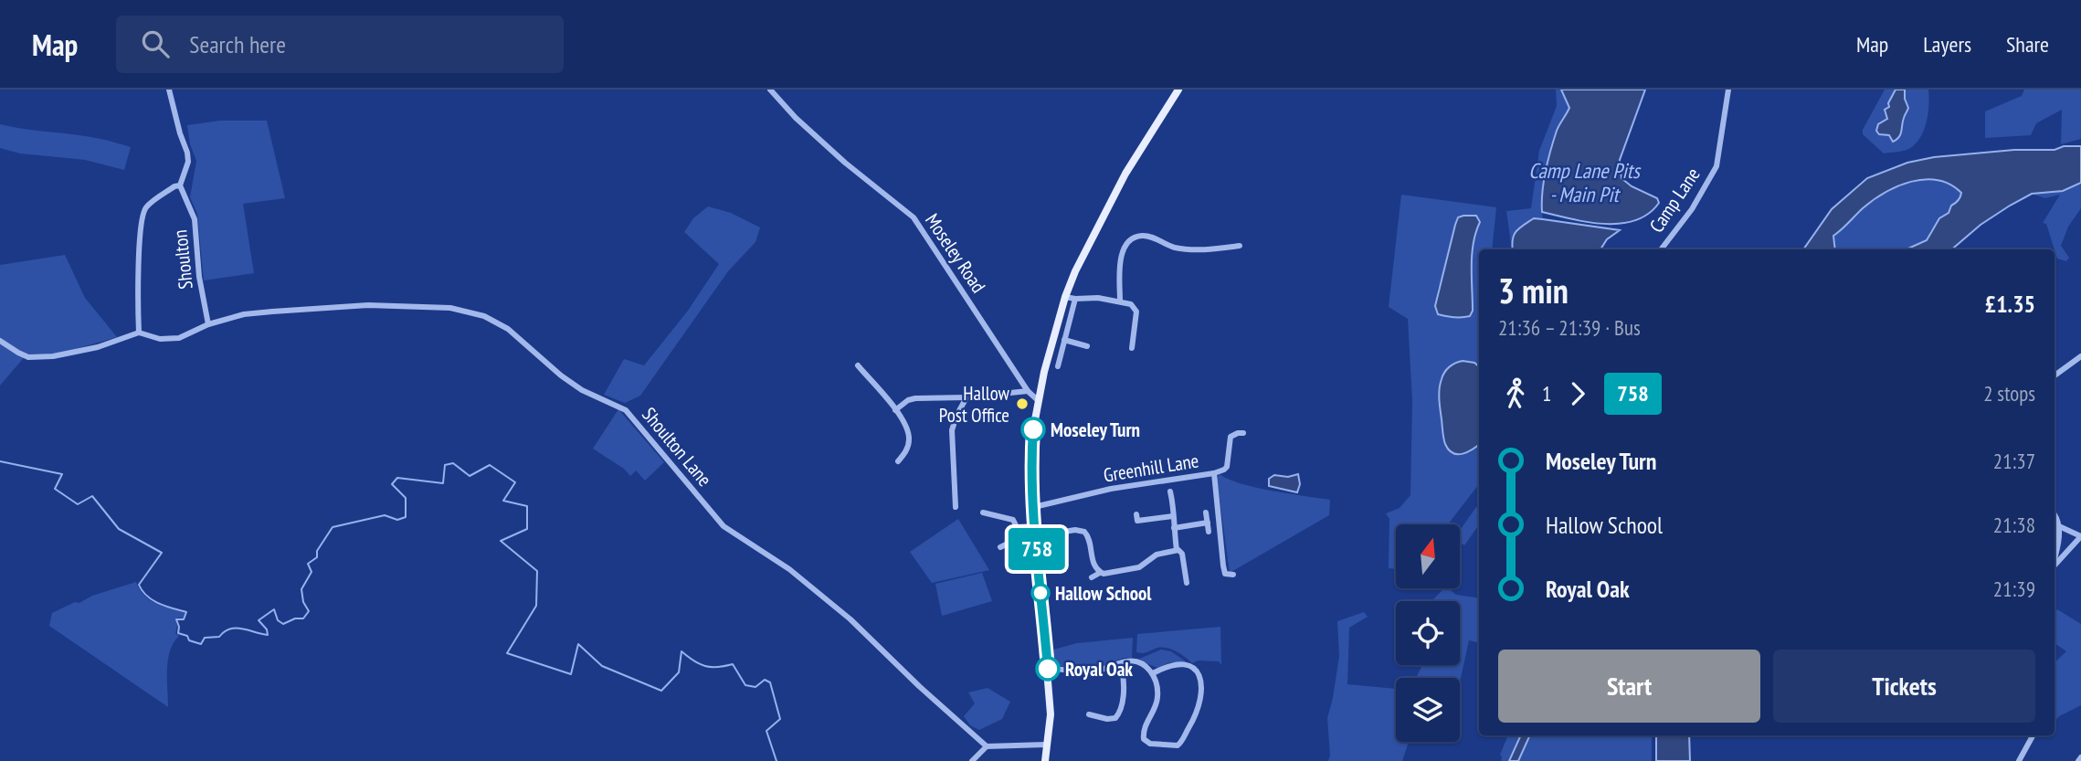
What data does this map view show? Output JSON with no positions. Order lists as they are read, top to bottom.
{
  "streets": {
    "street": [
      "Camp Lane",
      "Moseley Road",
      "Shoulton",
      "Shoulton Lane",
      "Greenhill Lane"
    ]
  },
  "crossings": [
    ["Shoulton", "Shoulton Lane"]
  ],
  "water": ["Camp Lane Pits - Main Pit"],
  "places": [
    "Hallow Post Office",
    "Moseley Turn",
    "Hallow School",
    "Royal Oak"
  ],
  "lines": ["bus line 758"],
  "north": "top",
  "page": {
    "header": "Map",
    "search": "Search here",
    "nav": ["Map", "Layers", "Share"],
    "on_map": "758",
    "heading": ["3 min", "21:36 – 21:39 · Bus", "£1.35"],
    "legs": ["1", "758", "2 stops"],
    "list": [
      {
        "name": "Moseley Turn",
        "value": "21:37"
      },
      {
        "name": "Hallow School",
        "value": "21:38"
      },
      {
        "name": "Royal Oak",
        "value": "21:39"
      }
    ],
    "buttons": ["Start", "Tickets"]
  }
}
